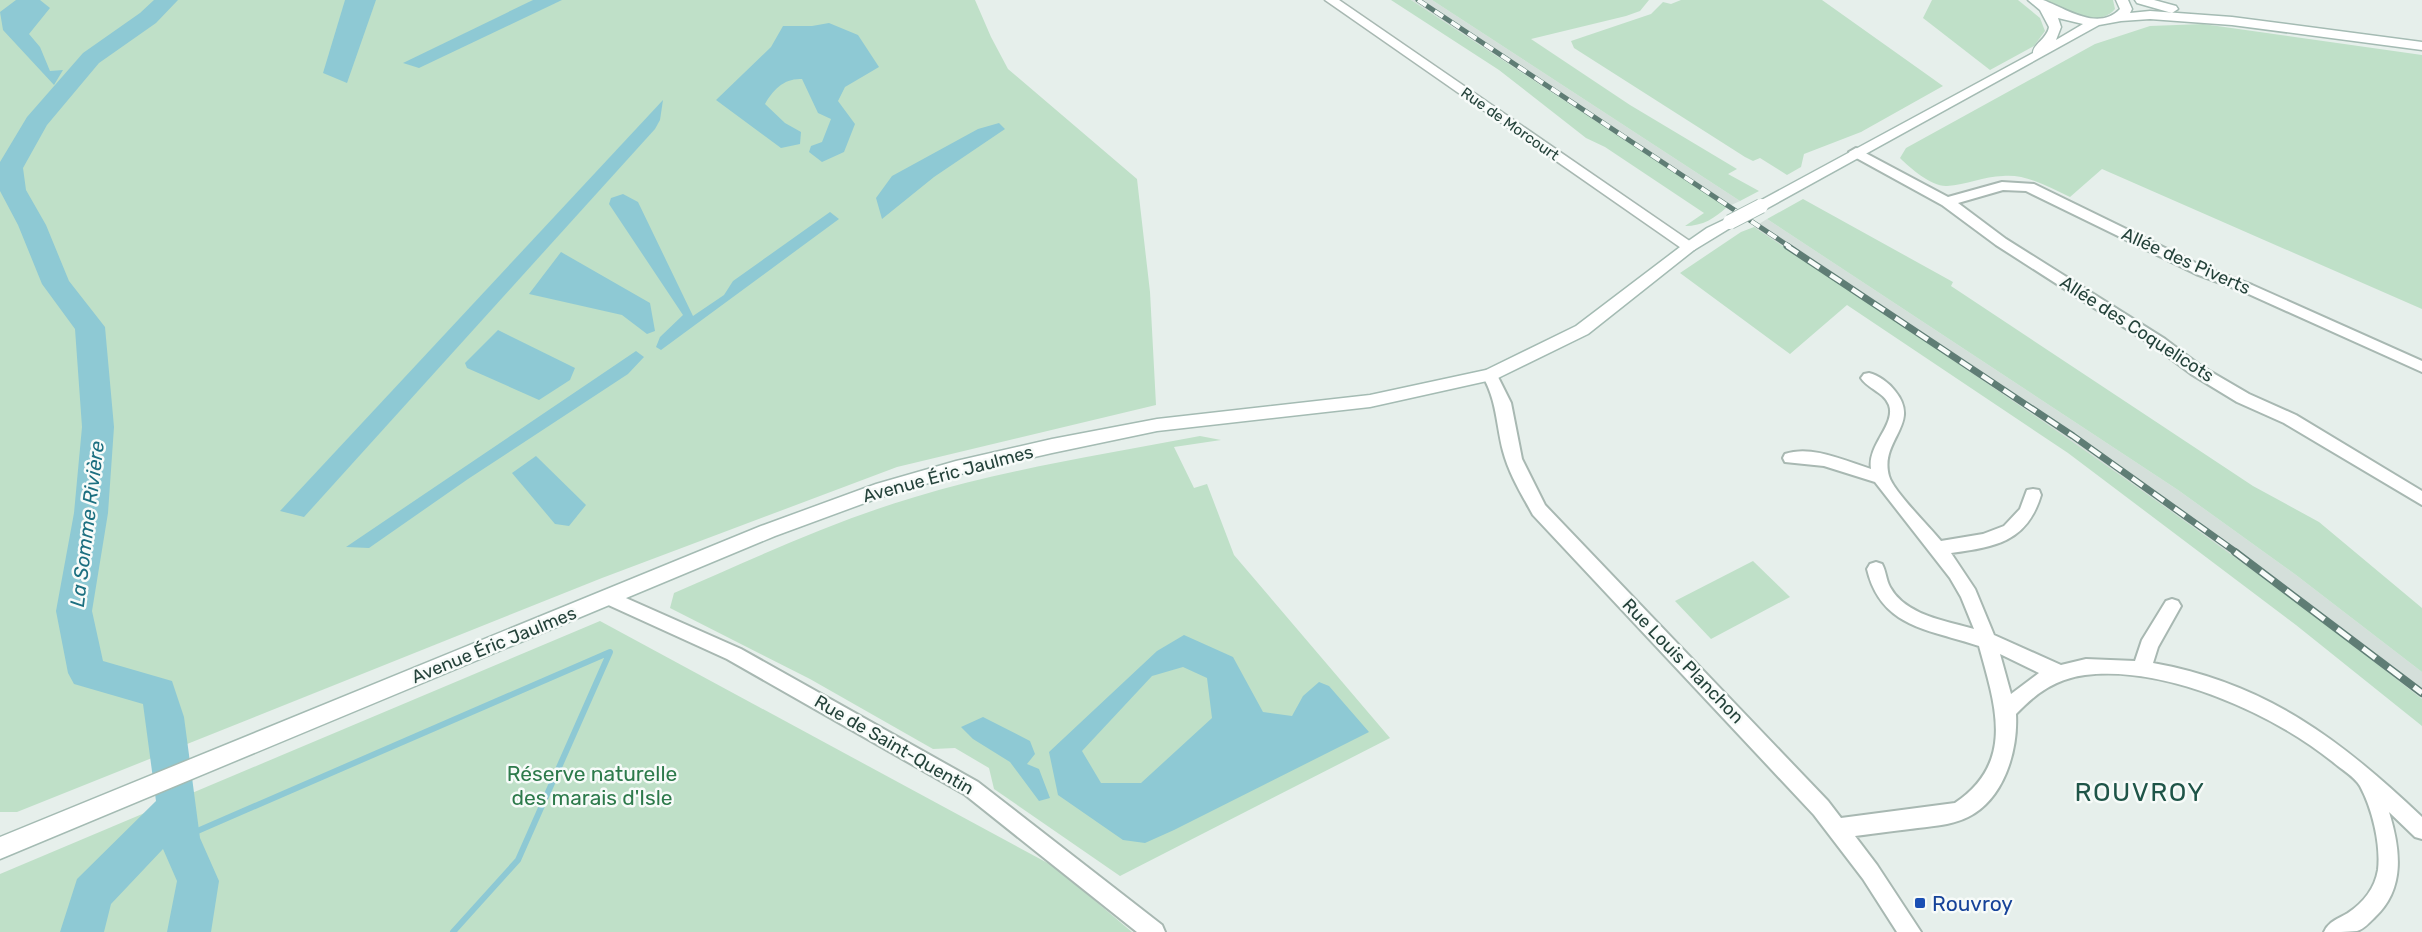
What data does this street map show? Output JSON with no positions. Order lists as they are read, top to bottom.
{
  "streets": {
    "main road": ["Rue de Morcourt", "Avenue Éric Jaulmes"],
    "street": [
      "Allée des Piverts",
      "Allée des Coquelicots",
      "Rue Louis Planchon",
      "Rue de Saint-Quentin"
    ]
  },
  "crossings": [
    ["Rue de Morcourt", "Avenue Éric Jaulmes"],
    ["Allée des Piverts", "Allée des Coquelicots"],
    ["Allée des Coquelicots", "Avenue Éric Jaulmes"],
    ["Avenue Éric Jaulmes", "Rue Louis Planchon"],
    ["Avenue Éric Jaulmes", "Rue de Saint-Quentin"]
  ],
  "districts": ["ROUVROY"],
  "water": ["La Somme Rivière"],
  "parks": ["Réserve naturelle des marais d'Isle"],
  "places": {
    "transit": ["Rouvroy"]
  }
}
